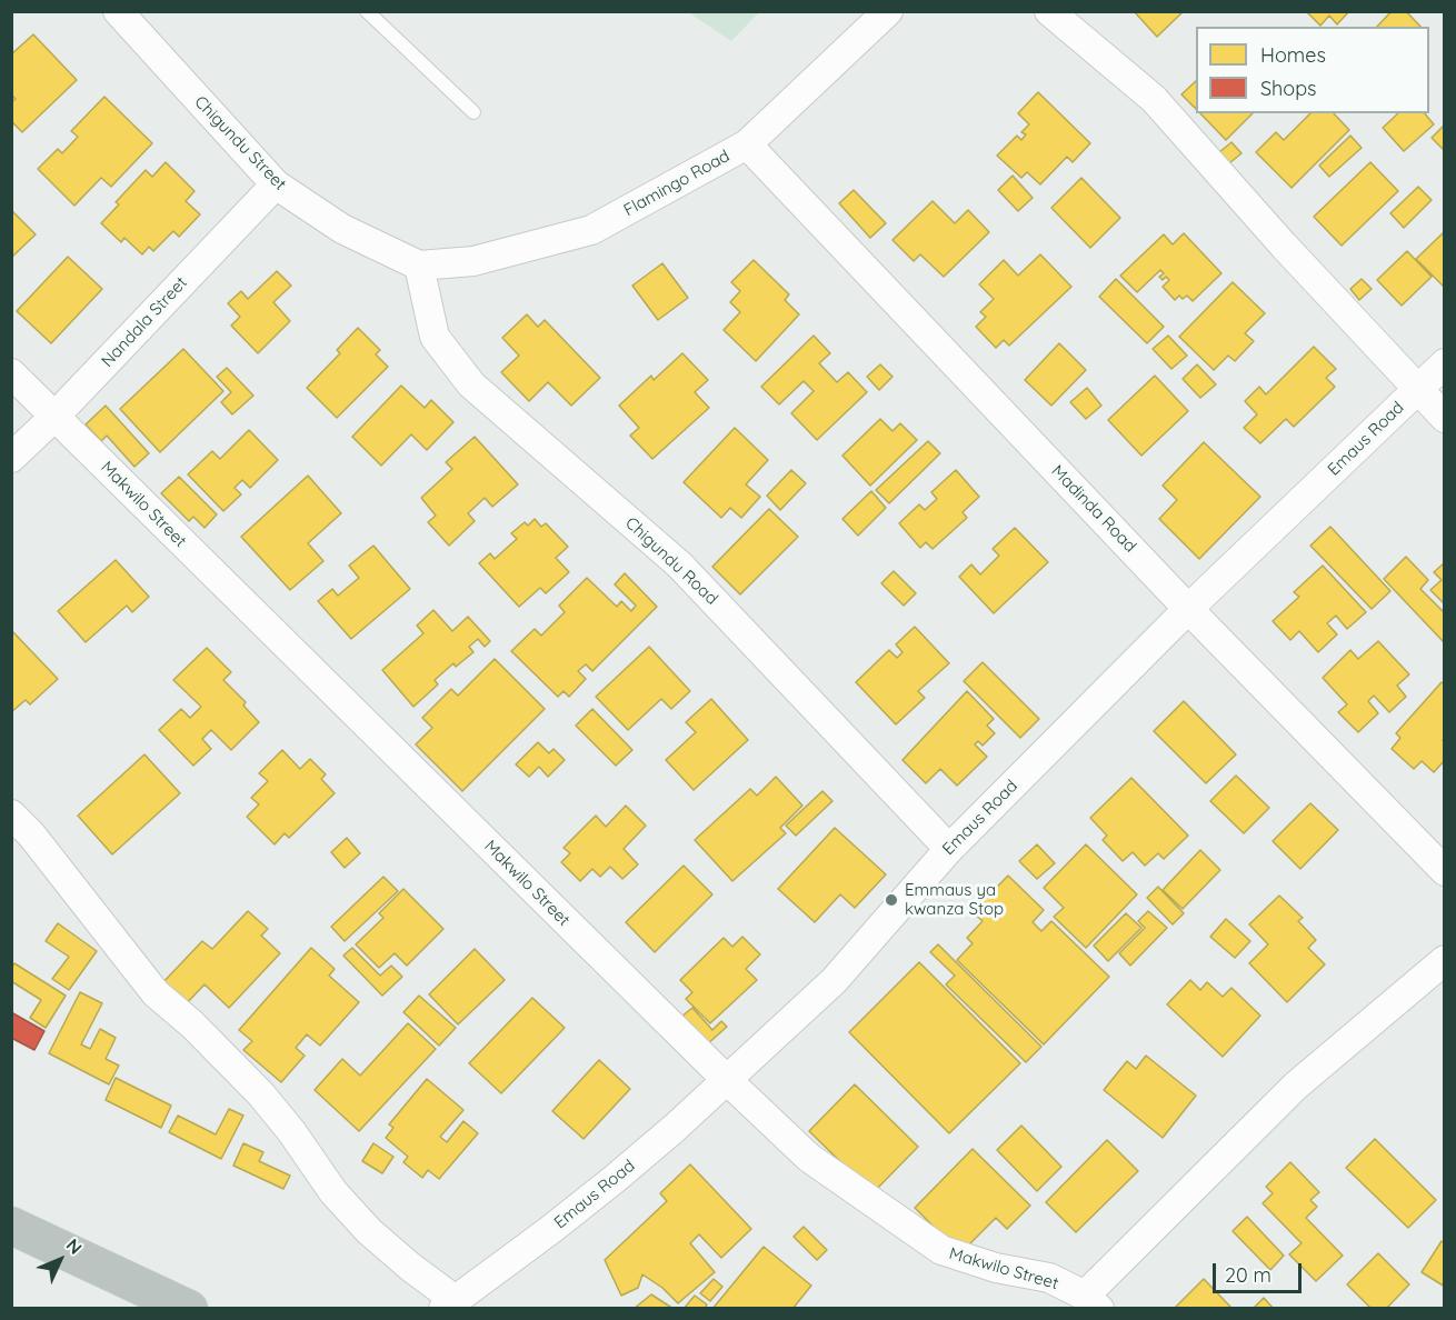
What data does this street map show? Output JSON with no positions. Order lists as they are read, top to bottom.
{
  "streets": {
    "street": [
      "Chigundu Street",
      "Flamingo Road",
      "Nandala Street",
      "Emaus Road",
      "Makwilo Street",
      "Madinda Road",
      "Chigundu Road"
    ]
  },
  "crossings": [
    ["Chigundu Street", "Flamingo Road"],
    ["Chigundu Street", "Nandala Street"],
    ["Chigundu Street", "Chigundu Road"],
    ["Flamingo Road", "Madinda Road"],
    ["Flamingo Road", "Chigundu Road"],
    ["Nandala Street", "Makwilo Street"],
    ["Emaus Road", "Makwilo Street"],
    ["Emaus Road", "Madinda Road"],
    ["Emaus Road", "Chigundu Road"]
  ],
  "places": ["Emmaus ya kwanza Stop"],
  "legend": ["Homes", "Shops"],
  "scale_bar": "20 m",
  "north": "top right"
}
